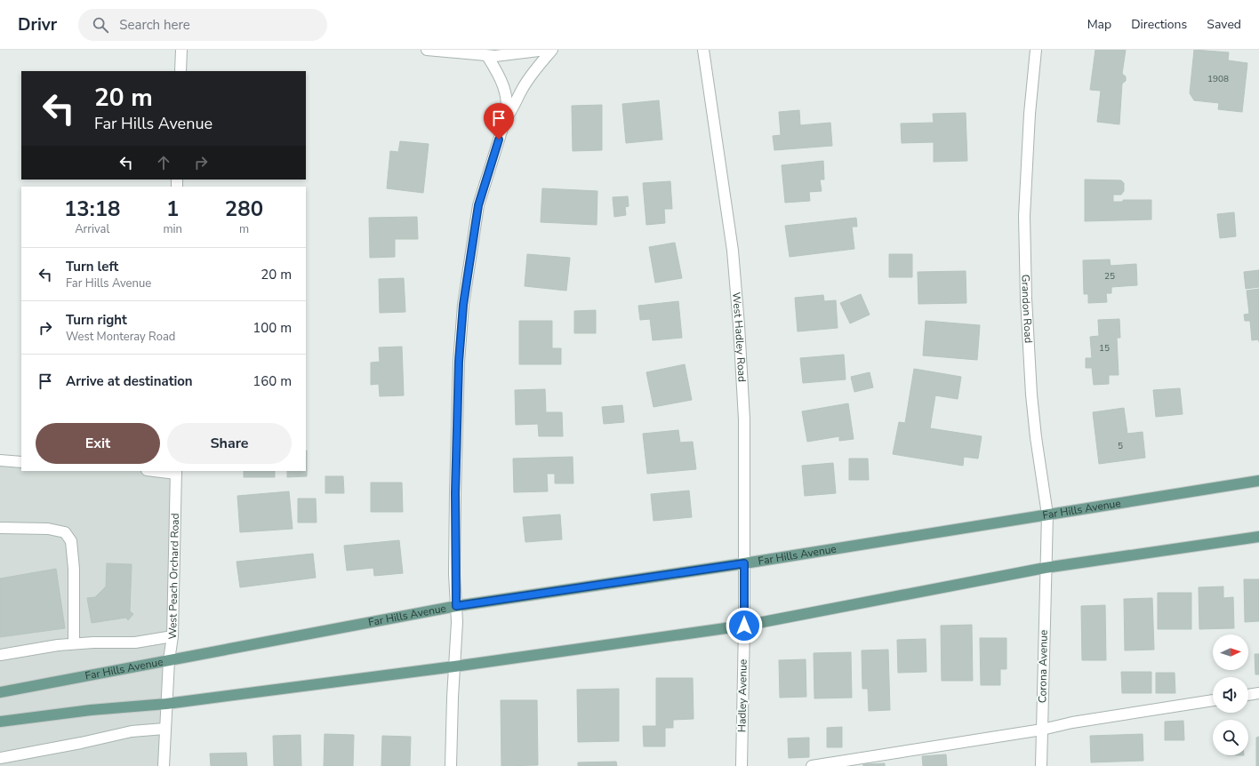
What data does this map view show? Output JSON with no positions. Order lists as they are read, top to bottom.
{
  "streets": {
    "main road": ["Far Hills Avenue"],
    "street": [
      "Grandon Road",
      "West Hadley Road",
      "West Peach Orchard Road",
      "Corona Avenue",
      "Hadley Avenue"
    ]
  },
  "crossings": [
    ["Grandon Road", "Far Hills Avenue"],
    ["Grandon Road", "Corona Avenue"],
    ["West Hadley Road", "Far Hills Avenue"],
    ["West Hadley Road", "Hadley Avenue"],
    ["Far Hills Avenue", "West Peach Orchard Road"]
  ],
  "house_numbers": [
    "1908",
    "25",
    "15",
    "5"
  ],
  "north": "right",
  "page": {
    "header": "Drivr",
    "search": "Search here",
    "nav": ["Map", "Directions", "Saved"],
    "turn": ["20 m", "Far Hills Avenue"],
    "eta": [
      "13:18",
      "Arrival",
      "1",
      "min",
      "280",
      "m"
    ],
    "list": [
      {
        "name": "Turn left",
        "note": "Far Hills Avenue",
        "value": "20 m"
      },
      {
        "name": "Turn right",
        "note": "West Monteray Road",
        "value": "100 m"
      },
      {
        "name": "Arrive at destination",
        "value": "160 m"
      }
    ],
    "buttons": ["Exit", "Share"]
  }
}
